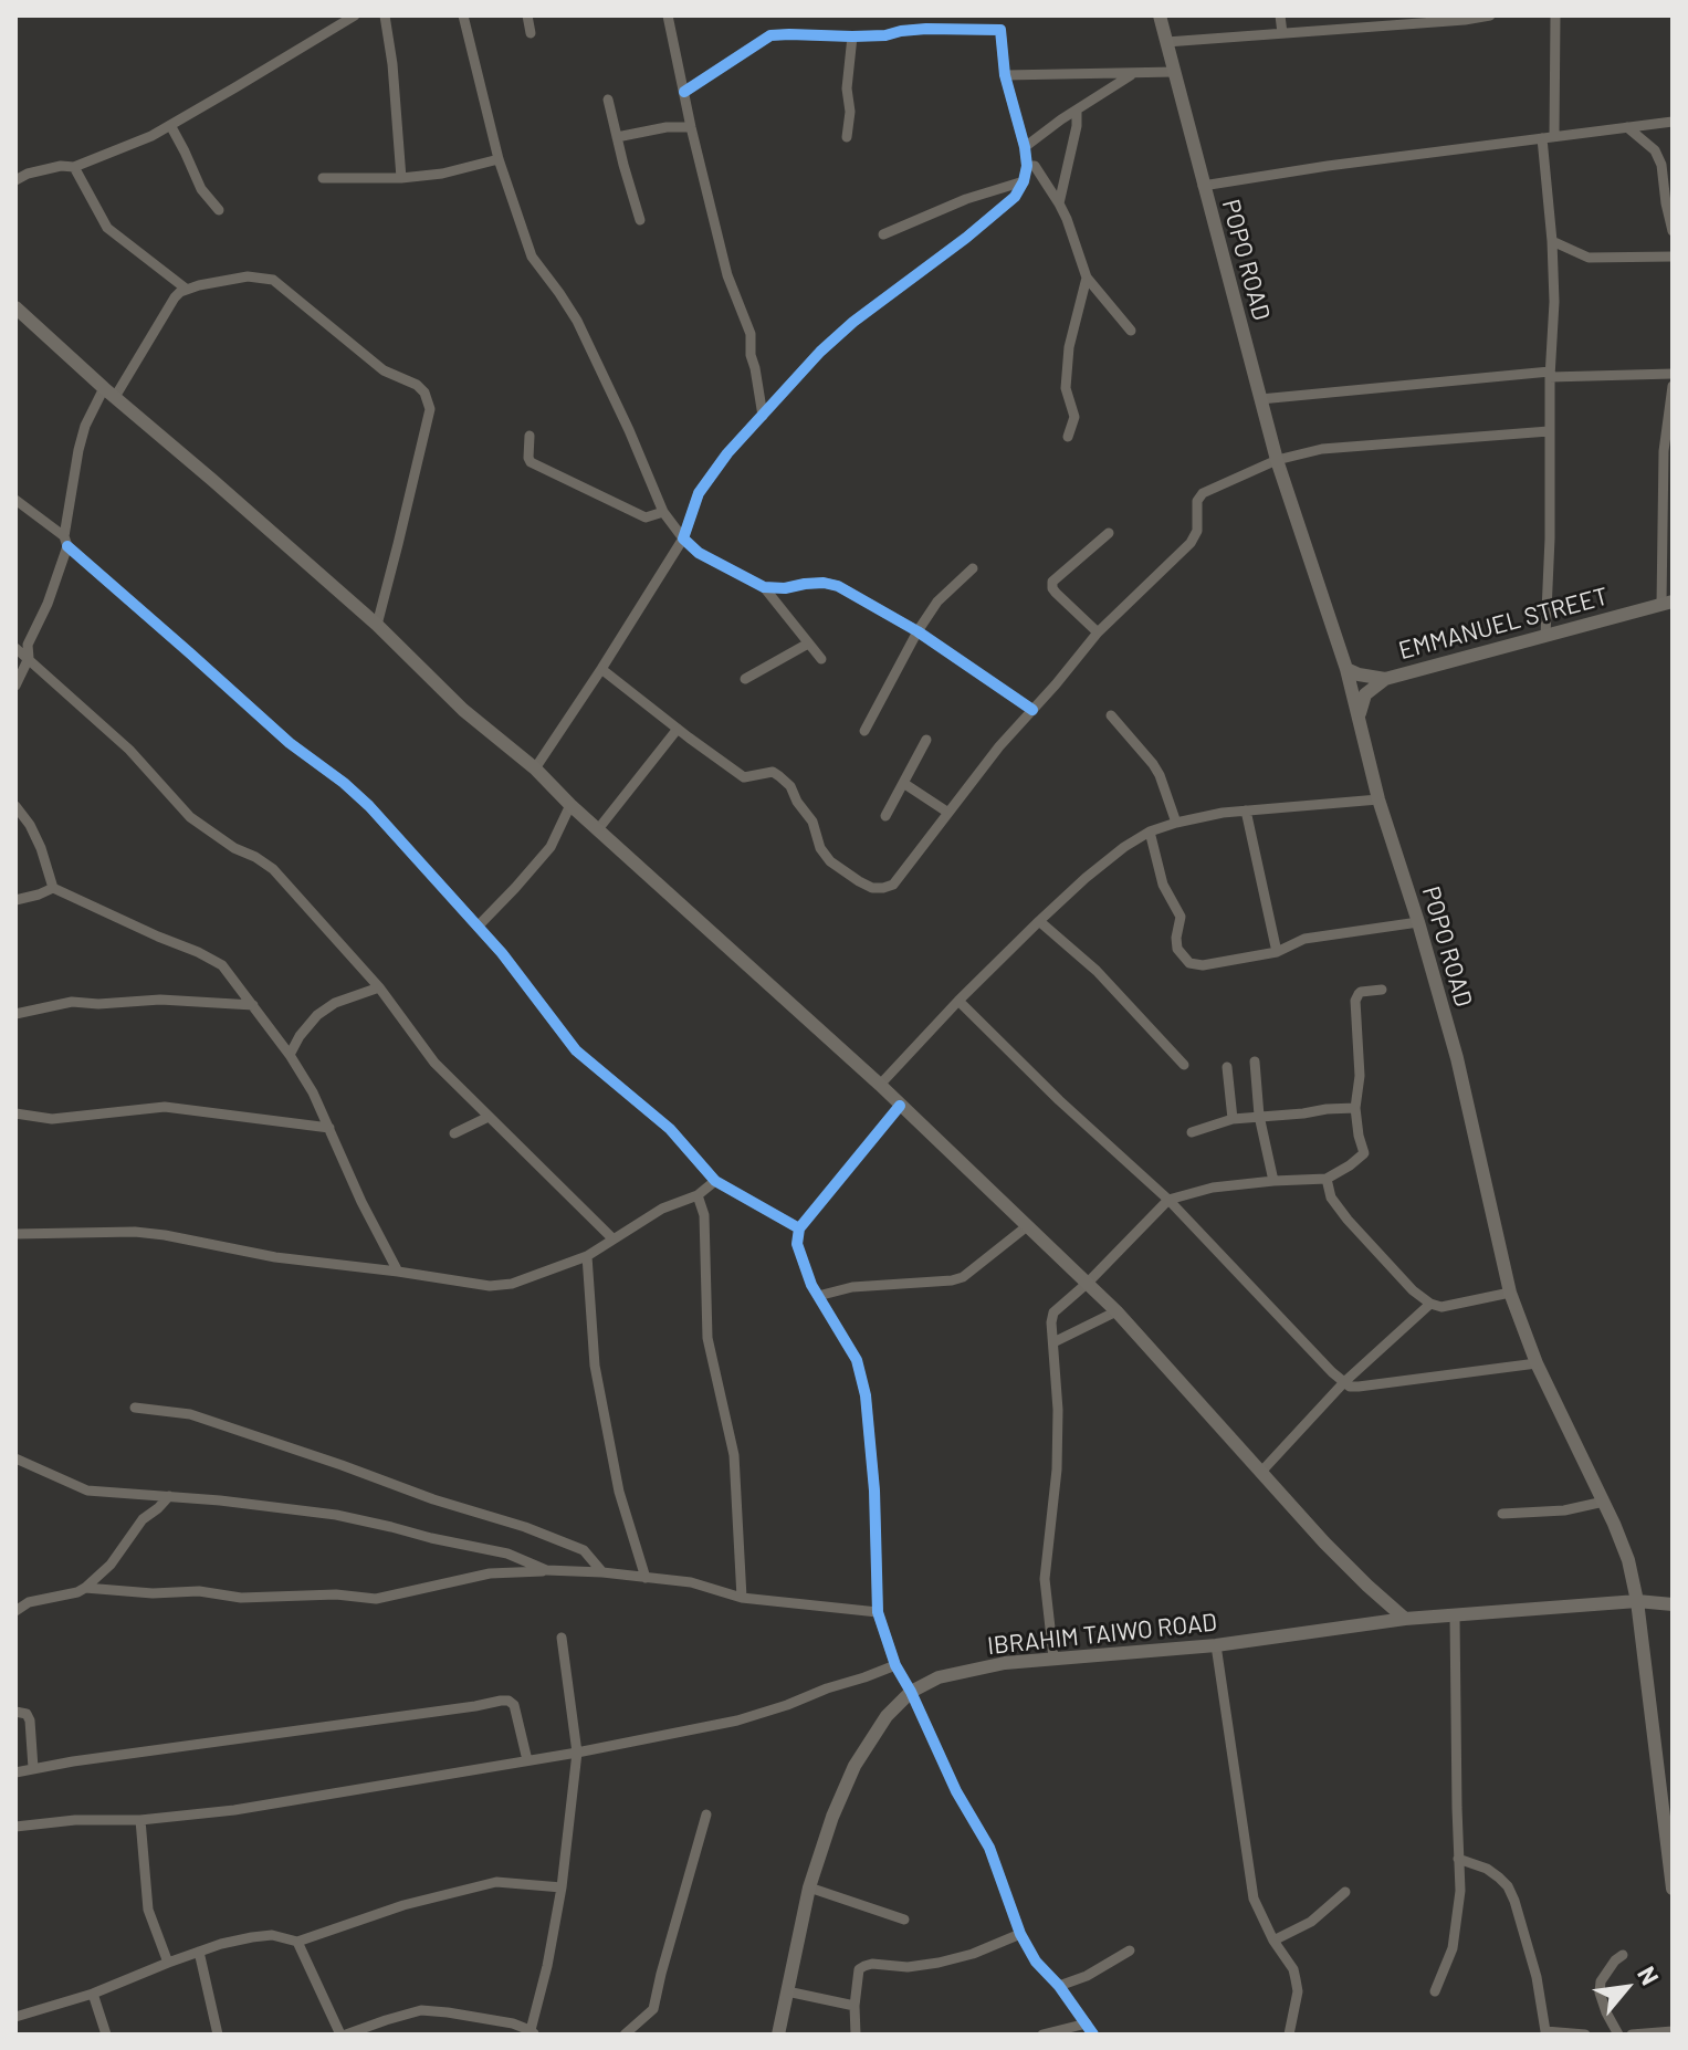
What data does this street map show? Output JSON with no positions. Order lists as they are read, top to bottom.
{
  "streets": {
    "main road": ["POPO ROAD", "EMMANUEL STREET", "IBRAHIM TAIWO ROAD"]
  },
  "crossings": [
    ["POPO ROAD", "EMMANUEL STREET"],
    ["POPO ROAD", "IBRAHIM TAIWO ROAD"]
  ],
  "north": "top right"
}
